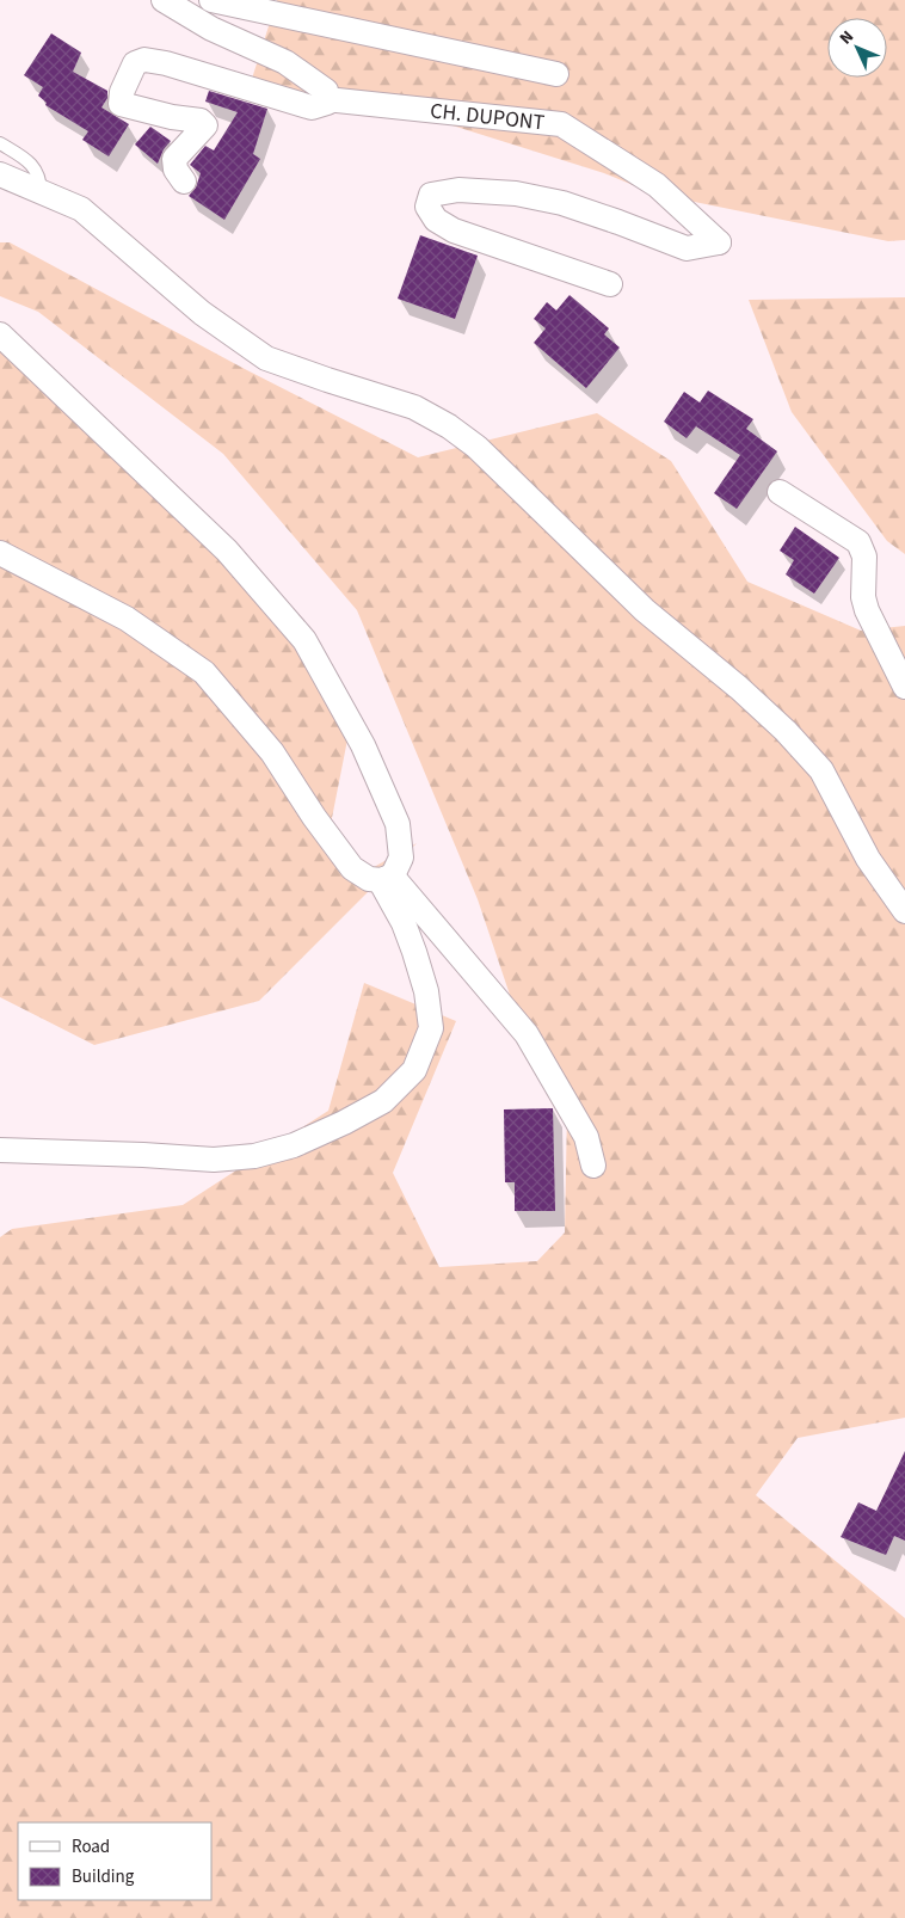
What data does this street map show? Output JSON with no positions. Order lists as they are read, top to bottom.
{
  "streets": {
    "street": ["CH. DUPONT"]
  },
  "legend": ["Road", "Building"],
  "north": "top left"
}
